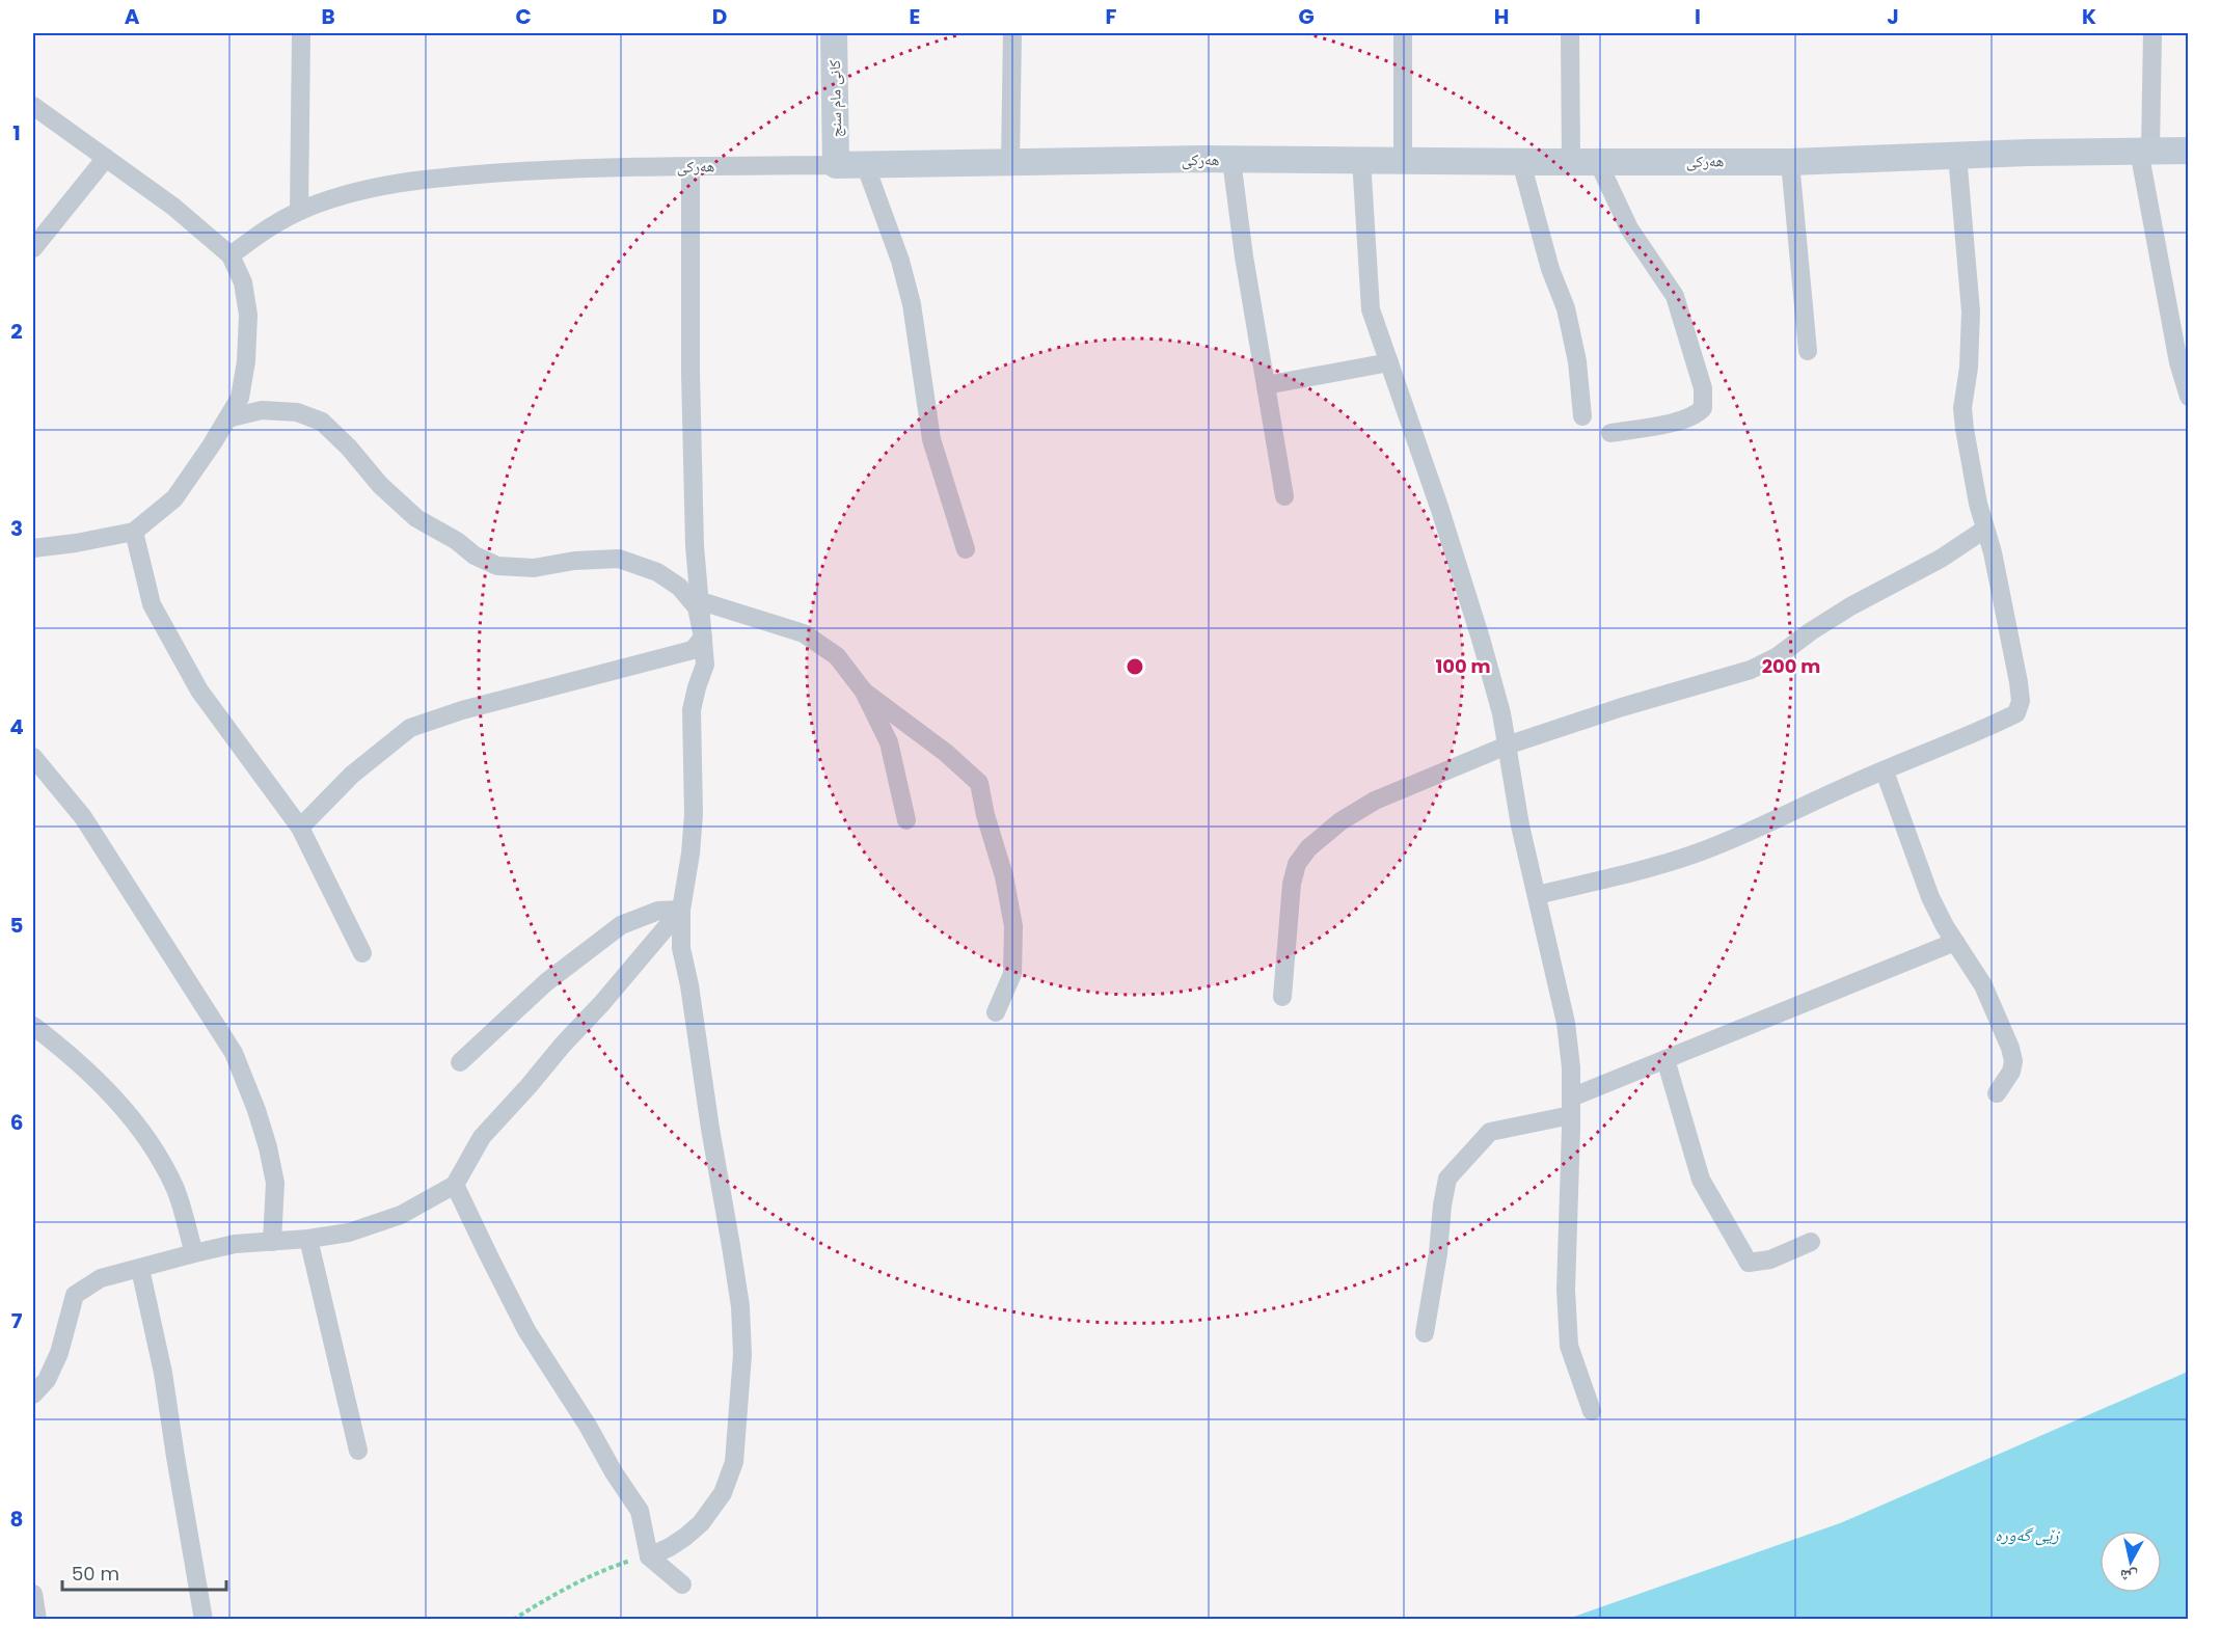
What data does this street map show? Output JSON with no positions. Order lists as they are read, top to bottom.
{
  "streets": {
    "street": ["کانی مام سنج", "هەرکی"]
  },
  "crossings": [
    ["کانی مام سنج", "هەرکی"]
  ],
  "water": ["زێی گەورە"],
  "scale_bar": "50 m",
  "north": "bottom",
  "grid": {
    "columns": [
      "A",
      "B",
      "C",
      "D",
      "E",
      "F",
      "G",
      "H",
      "I",
      "J",
      "K"
    ],
    "rows": [
      "1",
      "2",
      "3",
      "4",
      "5",
      "6",
      "7",
      "8"
    ]
  },
  "rings": ["100 m", "200 m"]
}
